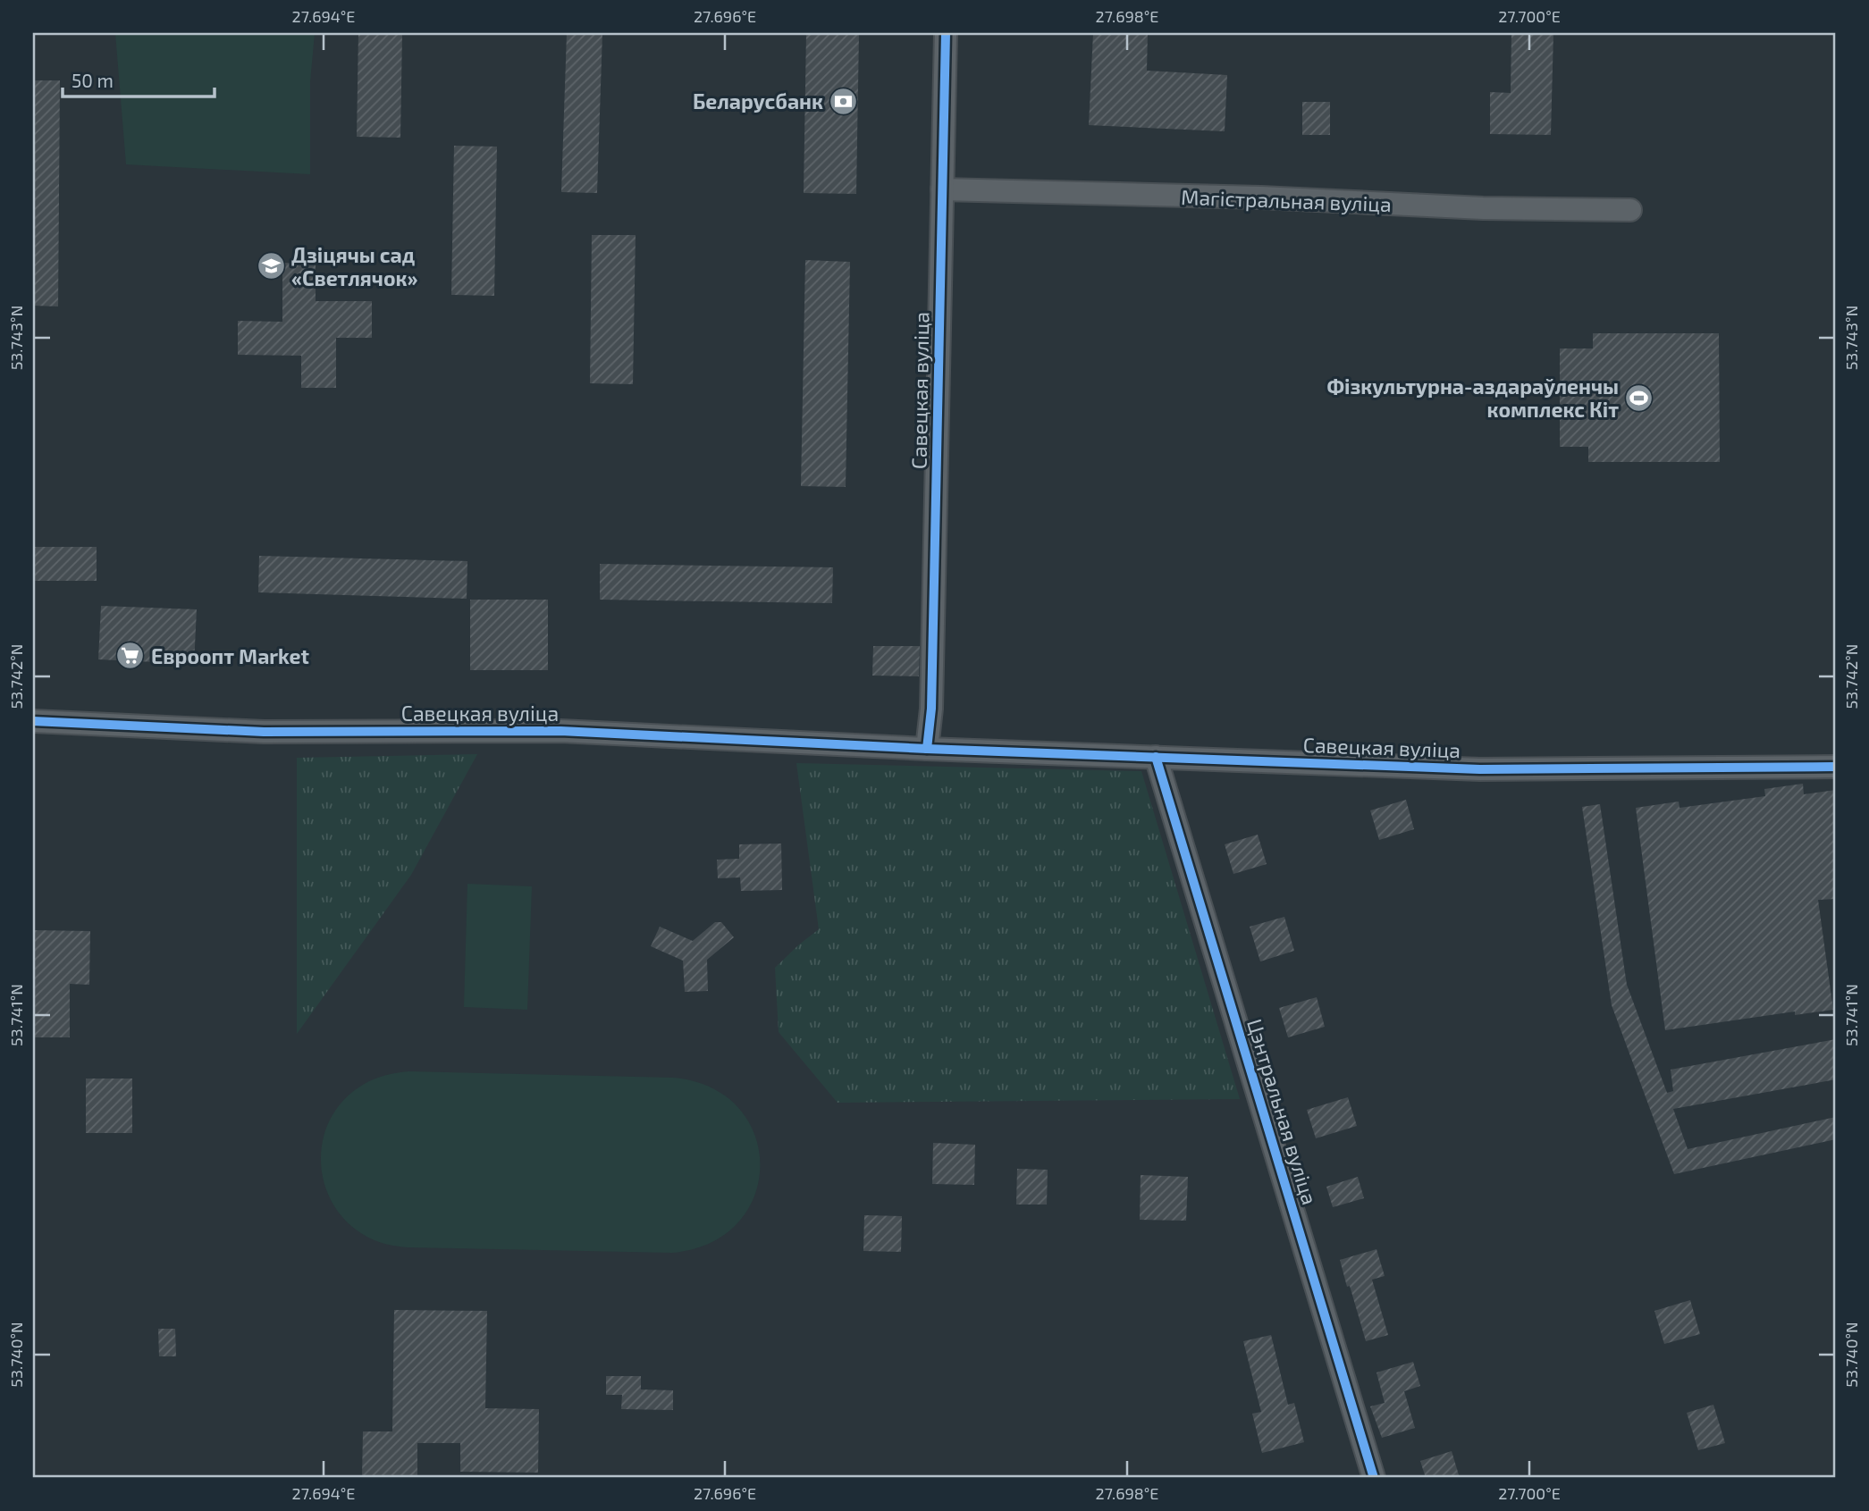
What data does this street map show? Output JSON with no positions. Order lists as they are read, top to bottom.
{
  "streets": {
    "street": ["Магістральная вуліца", "Савецкая вуліца", "Цэнтральная вуліца"]
  },
  "crossings": [
    ["Магістральная вуліца", "Савецкая вуліца"],
    ["Савецкая вуліца", "Цэнтральная вуліца"]
  ],
  "places": {
    "bank": ["Беларусбанк"],
    "school or university": ["Дзіцячы сад «Светлячок»"],
    "sports": ["Фізкультурна-аздараўленчы комплекс Кіт"],
    "supermarket": ["Евроопт Market"]
  },
  "scale_bar": "50 m",
  "coordinates": [
    "27.694°E",
    "27.696°E",
    "27.698°E",
    "27.700°E",
    "53.743°N",
    "53.742°N",
    "53.741°N",
    "53.740°N"
  ]
}
